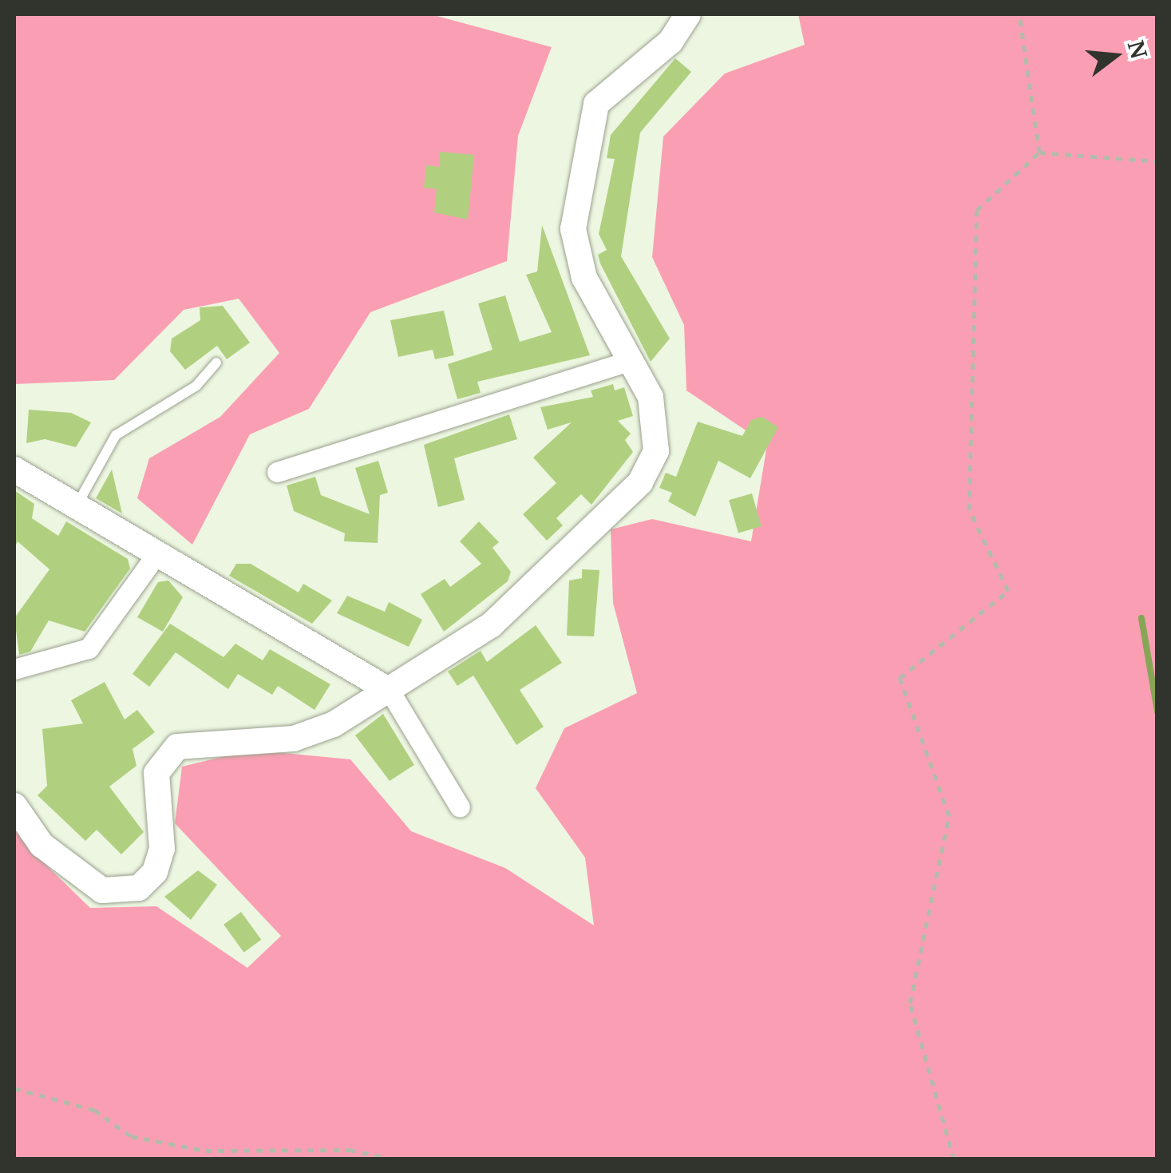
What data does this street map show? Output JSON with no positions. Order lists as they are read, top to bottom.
{
  "north": "right"
}
